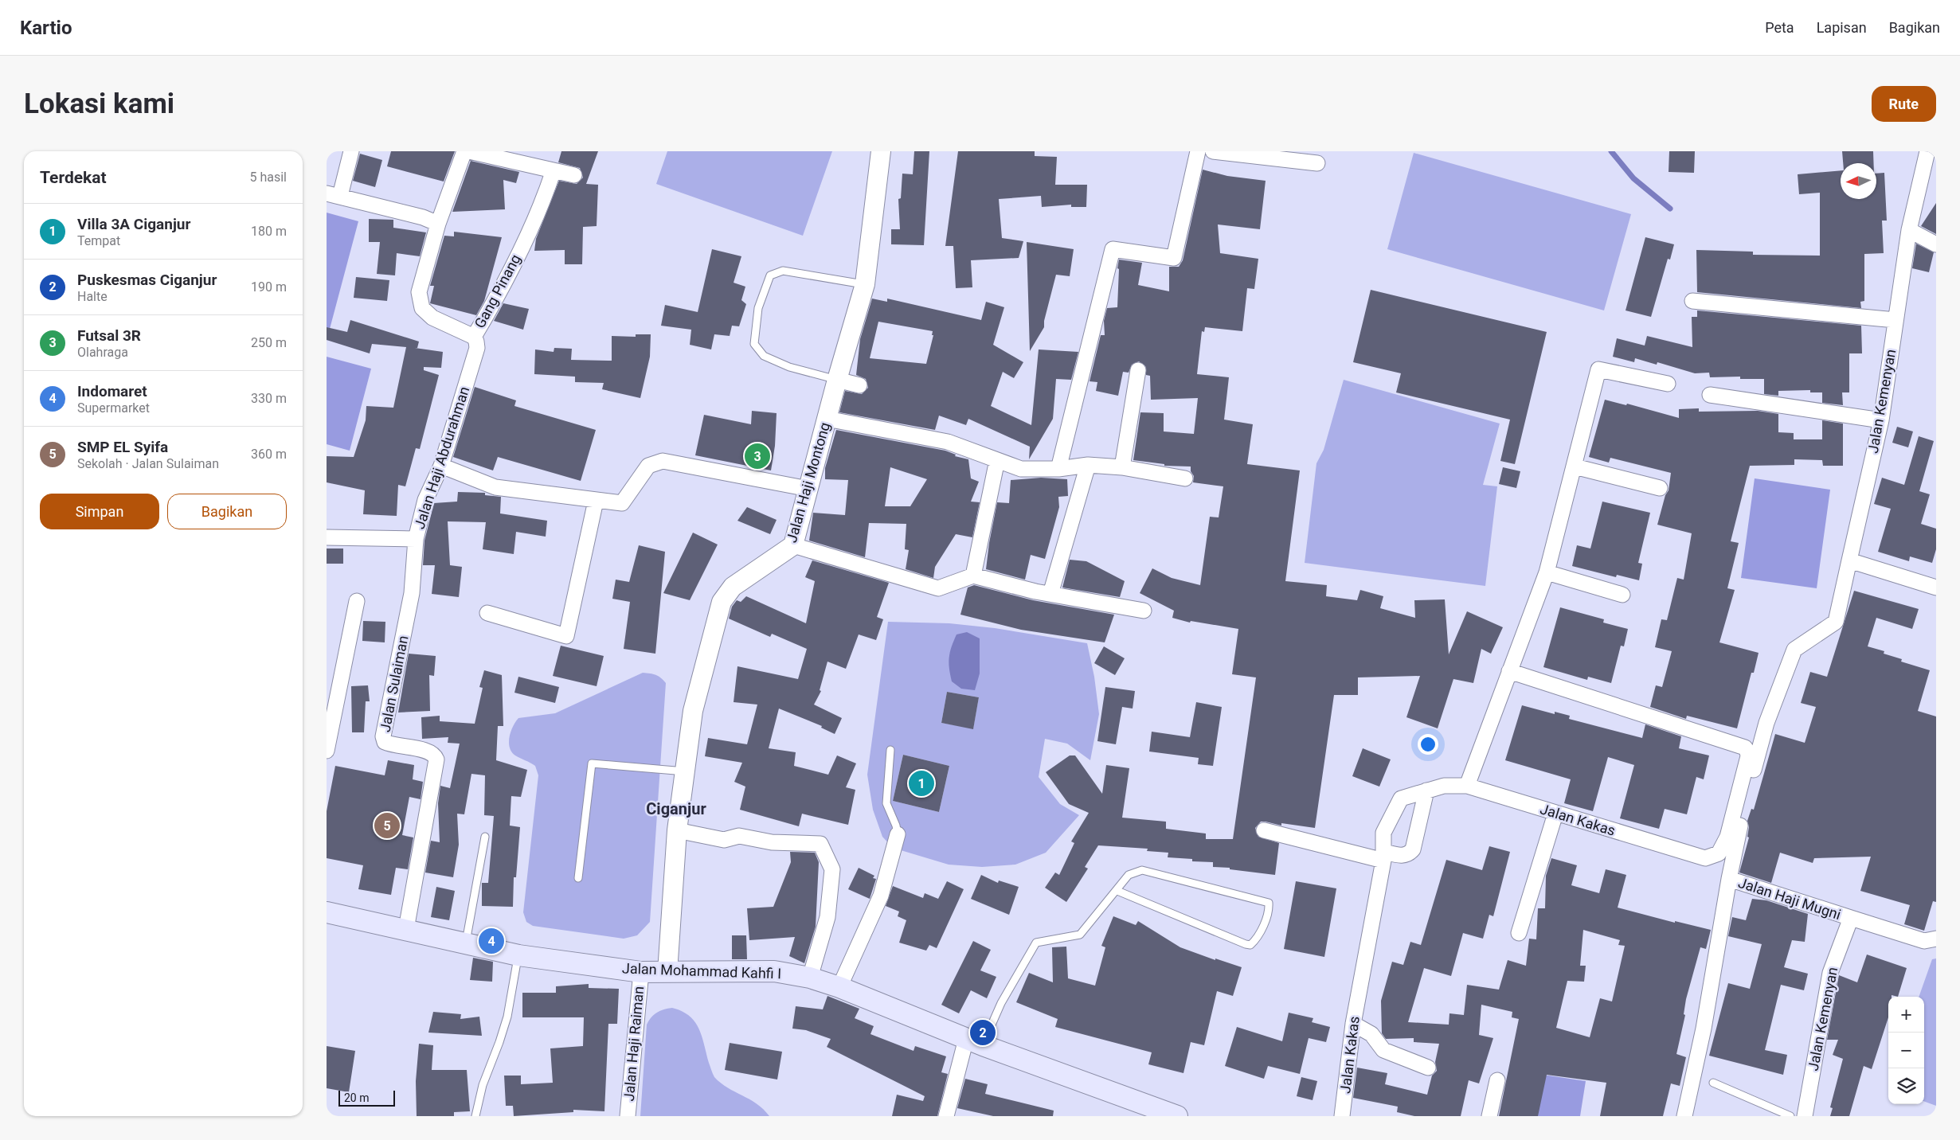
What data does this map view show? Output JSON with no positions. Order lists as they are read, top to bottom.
{
  "streets": {
    "main road": ["Jalan Mohammad Kahfi I"],
    "street": [
      "Gang Pinang",
      "Jalan Kemenyan",
      "Jalan Haji Abdurahman",
      "Jalan Haji Montong",
      "Jalan Sulaiman",
      "Jalan Kakas",
      "Jalan Haji Mugni",
      "Jalan Haji Raiman"
    ]
  },
  "crossings": [
    ["Gang Pinang", "Jalan Haji Abdurahman"],
    ["Jalan Kemenyan", "Jalan Haji Mugni"],
    ["Jalan Haji Abdurahman", "Jalan Sulaiman"],
    ["Jalan Haji Montong", "Jalan Mohammad Kahfi I"],
    ["Jalan Sulaiman", "Jalan Mohammad Kahfi I"],
    ["Jalan Mohammad Kahfi I", "Jalan Haji Raiman"]
  ],
  "districts": ["Ciganjur"],
  "scale_bar": "20 m",
  "north": "left",
  "page": {
    "header": "Kartio",
    "nav": ["Peta", "Lapisan", "Bagikan"],
    "buttons": [
      "Rute",
      ["Simpan", "Bagikan"]
    ],
    "title": "Lokasi kami",
    "heading": ["Terdekat", "5 hasil"],
    "list": [
      {
        "mark": "1",
        "name": "Villa 3A Ciganjur",
        "note": "Tempat",
        "value": "180 m"
      },
      {
        "mark": "2",
        "name": "Puskesmas Ciganjur",
        "note": "Halte",
        "value": "190 m"
      },
      {
        "mark": "3",
        "name": "Futsal 3R",
        "note": "Olahraga",
        "value": "250 m"
      },
      {
        "mark": "4",
        "name": "Indomaret",
        "note": "Supermarket",
        "value": "330 m"
      },
      {
        "mark": "5",
        "name": "SMP EL Syifa",
        "note": "Sekolah · Jalan Sulaiman",
        "value": "360 m"
      }
    ],
    "pins": [
      "3",
      "1",
      "5",
      "4",
      "2"
    ],
    "map_buttons": ["+", "−"],
    "scale": "20 m"
  }
}
